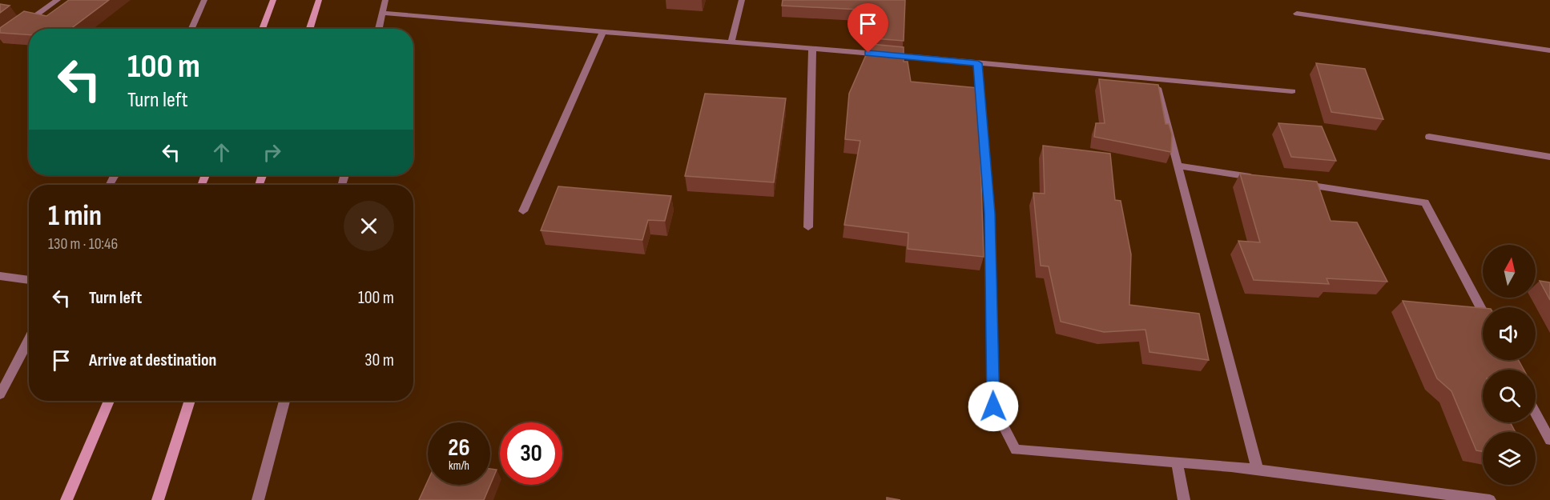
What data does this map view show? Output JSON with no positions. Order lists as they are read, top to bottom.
{
  "north": "top",
  "page": {
    "turn": ["100 m", "Turn left"],
    "heading": ["1 min", "130 m · 10:46"],
    "list": [
      {
        "name": "Turn left",
        "value": "100 m"
      },
      {
        "name": "Arrive at destination",
        "value": "30 m"
      }
    ],
    "speed": "26 km/h",
    "limit": "30"
  }
}
